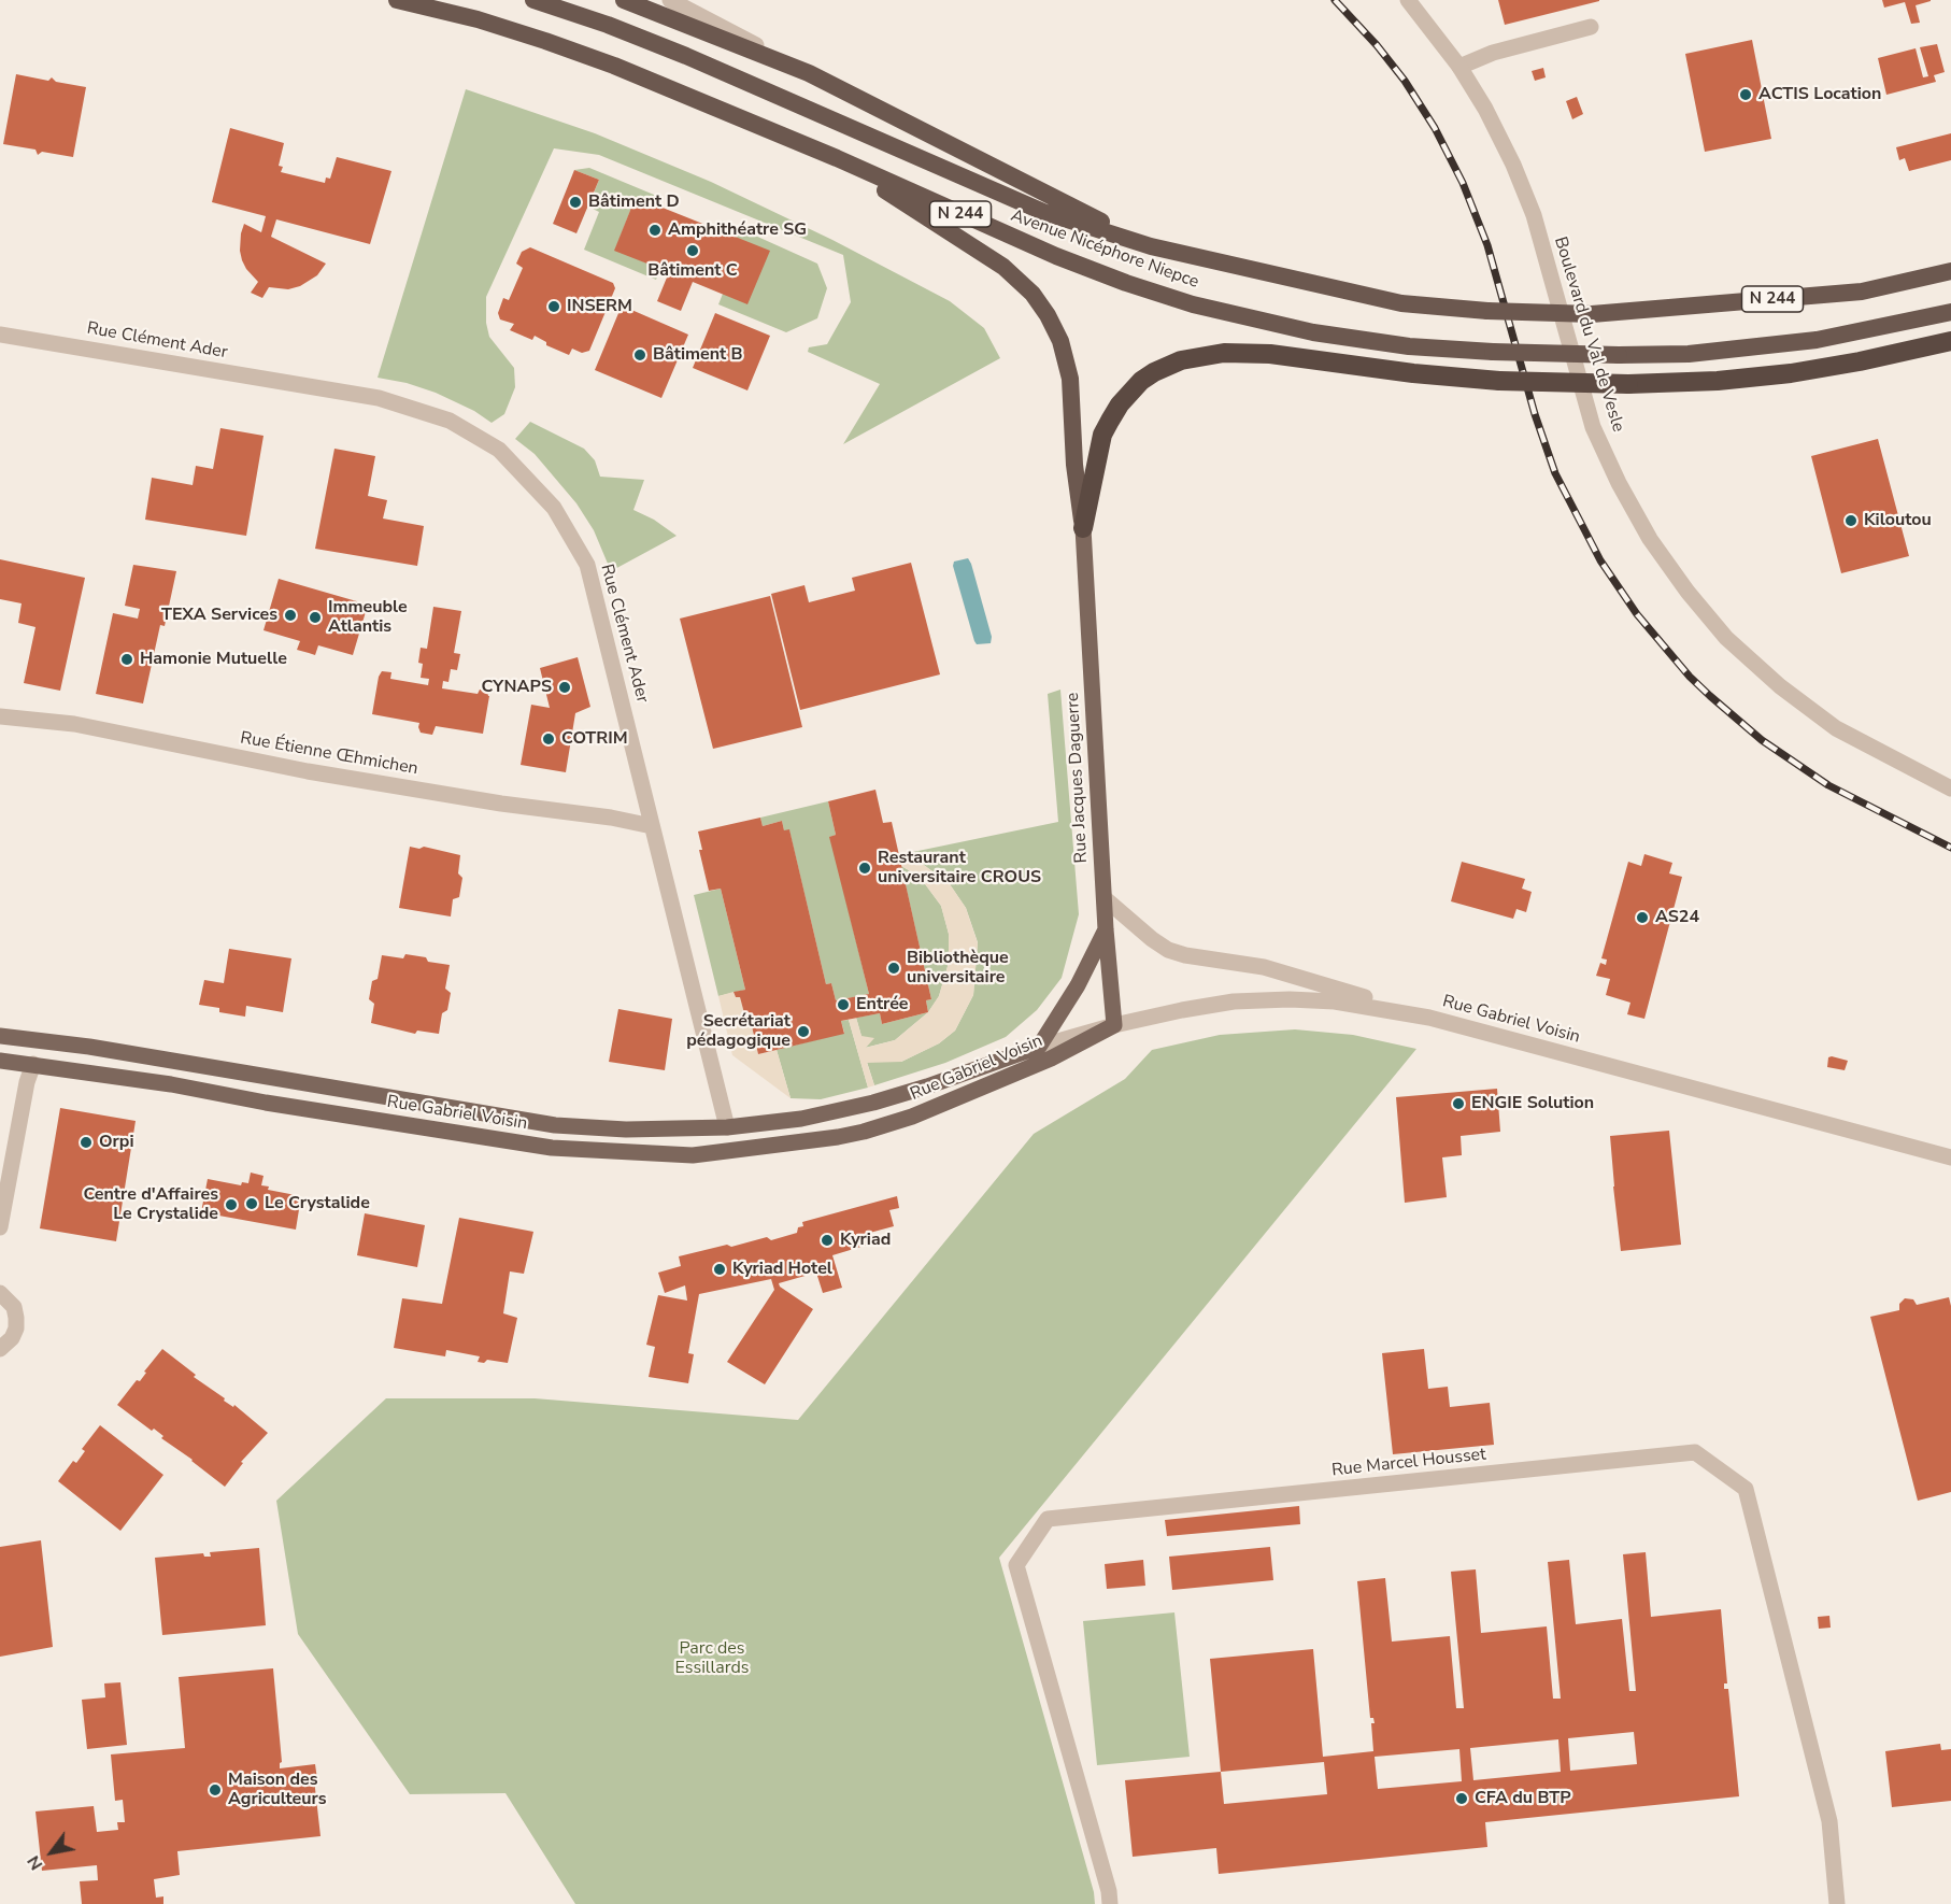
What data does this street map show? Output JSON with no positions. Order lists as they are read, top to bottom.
{
  "streets": {
    "highway": ["N 244", "Avenue Nicéphore Niepce"],
    "main road": ["Rue Jacques Daguerre", "Rue Gabriel Voisin"],
    "street": [
      "Boulevard du Val de Vesle",
      "Rue Clément Ader",
      "Rue Étienne Œhmichen",
      "Rue Marcel Housset"
    ]
  },
  "crossings": [
    ["N 244", "Avenue Nicéphore Niepce"],
    ["Rue Clément Ader", "Rue Étienne Œhmichen"],
    ["Rue Jacques Daguerre", "Rue Gabriel Voisin"]
  ],
  "parks": ["Parc des Essillards"],
  "places": [
    "ACTIS Location",
    "Bâtiment D",
    "Amphithéatre SG",
    "Bâtiment C",
    "INSERM",
    "Bâtiment B",
    "Kiloutou",
    "TEXA Services",
    "Immeuble Atlantis",
    "Hamonie Mutuelle",
    "CYNAPS",
    "COTRIM",
    "Restaurant universitaire CROUS",
    "AS24",
    "Bibliothèque universitaire",
    "Entrée",
    "Secrétariat pédagogique",
    "ENGIE Solution",
    "Orpi",
    "Le Crystalide",
    "Centre d'Affaires Le Crystalide",
    "Kyriad",
    "Kyriad Hotel",
    "Maison des Agriculteurs",
    "CFA du BTP"
  ],
  "north": "bottom left"
}
